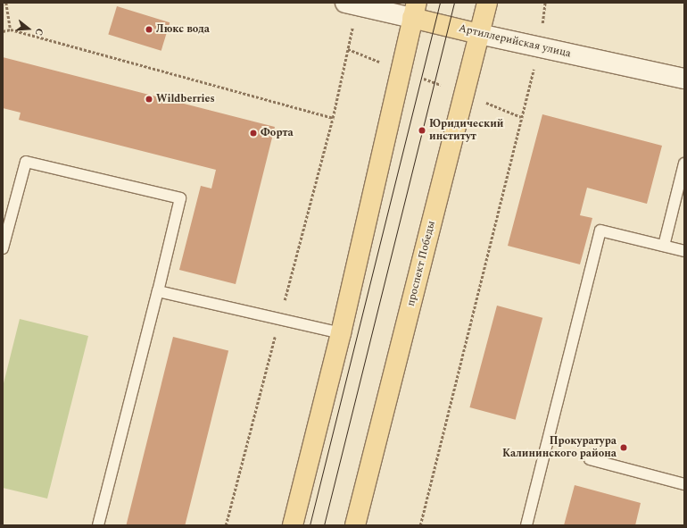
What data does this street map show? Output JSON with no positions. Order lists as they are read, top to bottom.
{
  "streets": {
    "main road": ["Артиллерийская улица", "проспект Победы"]
  },
  "crossings": [
    ["Артиллерийская улица", "проспект Победы"]
  ],
  "places": [
    "Люкс вода",
    "Wildberries",
    "Юридический институт",
    "Форта",
    "Прокуратура Калининского района"
  ],
  "north": "right"
}
